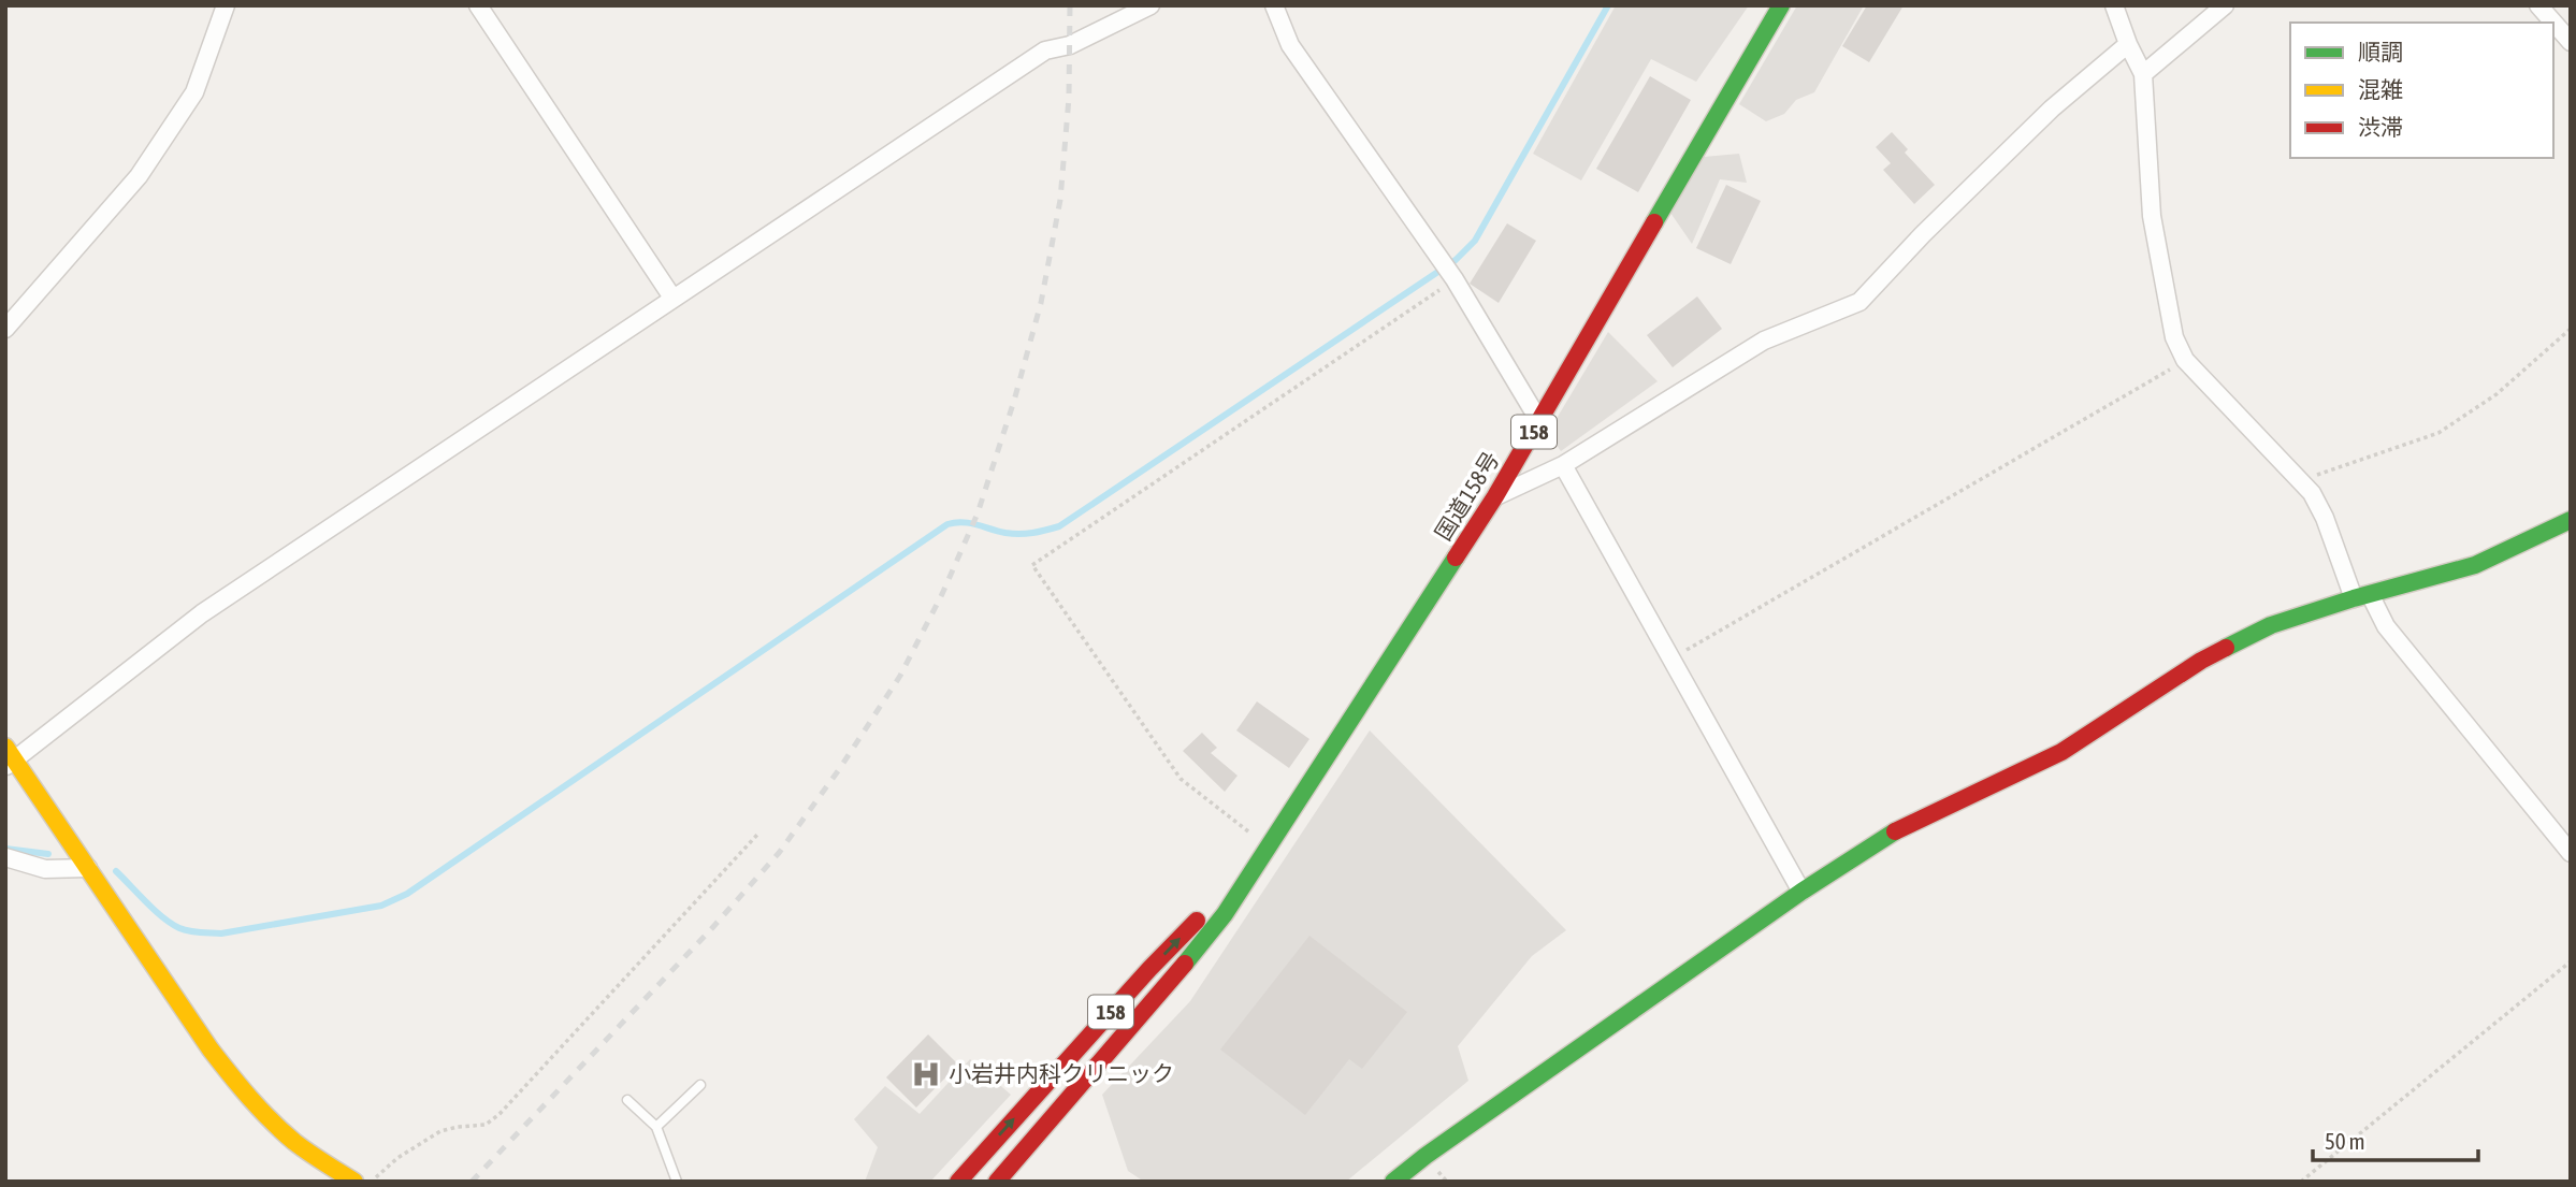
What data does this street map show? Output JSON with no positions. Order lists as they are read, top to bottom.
{
  "streets": {
    "main road": ["158", "国道158号"]
  },
  "places": {
    "hospital": ["小岩井内科クリニック"]
  },
  "legend": ["順調", "混雑", "渋滞"],
  "scale_bar": "50 m"
}
